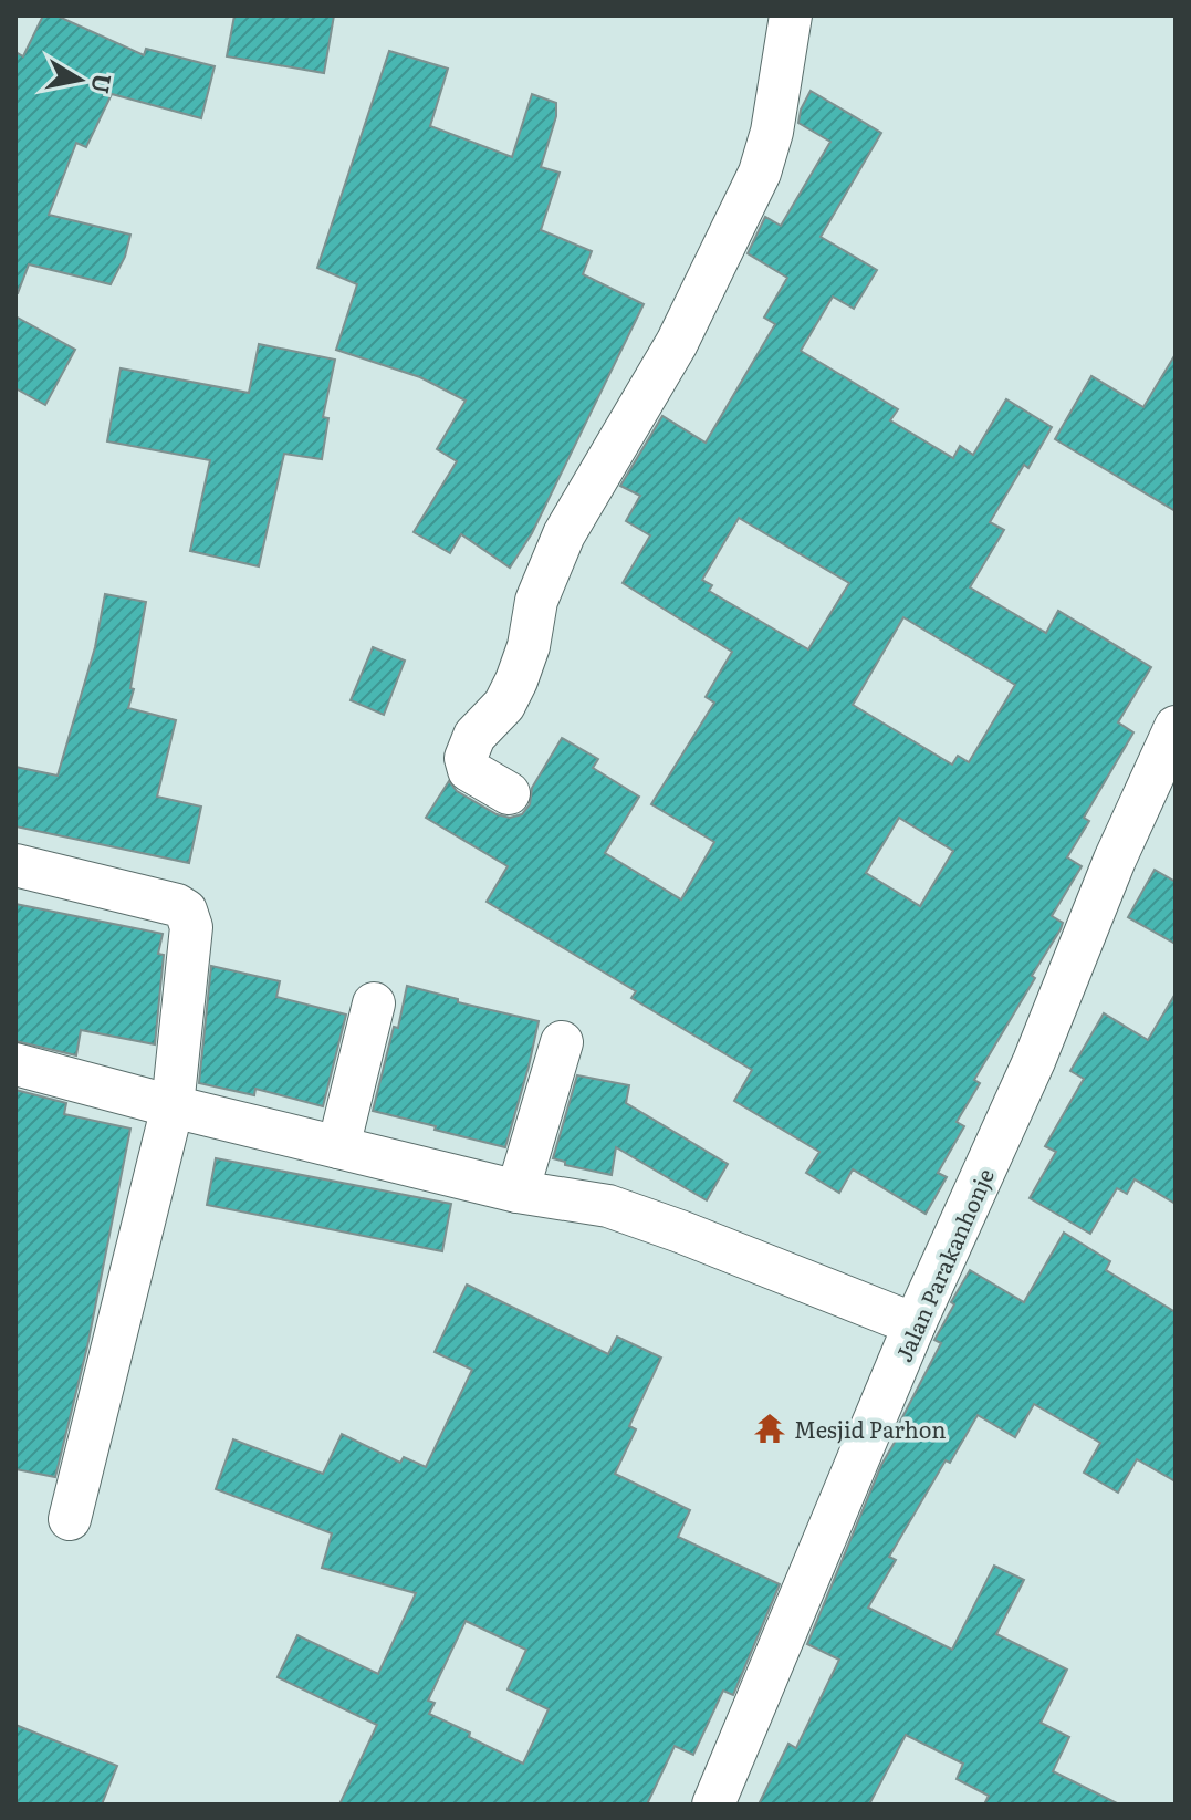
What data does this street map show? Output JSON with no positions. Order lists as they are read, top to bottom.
{
  "streets": {
    "street": ["Jalan Parakanhonje"]
  },
  "places": {
    "temple": ["Mesjid Parhon"]
  },
  "north": "right"
}
